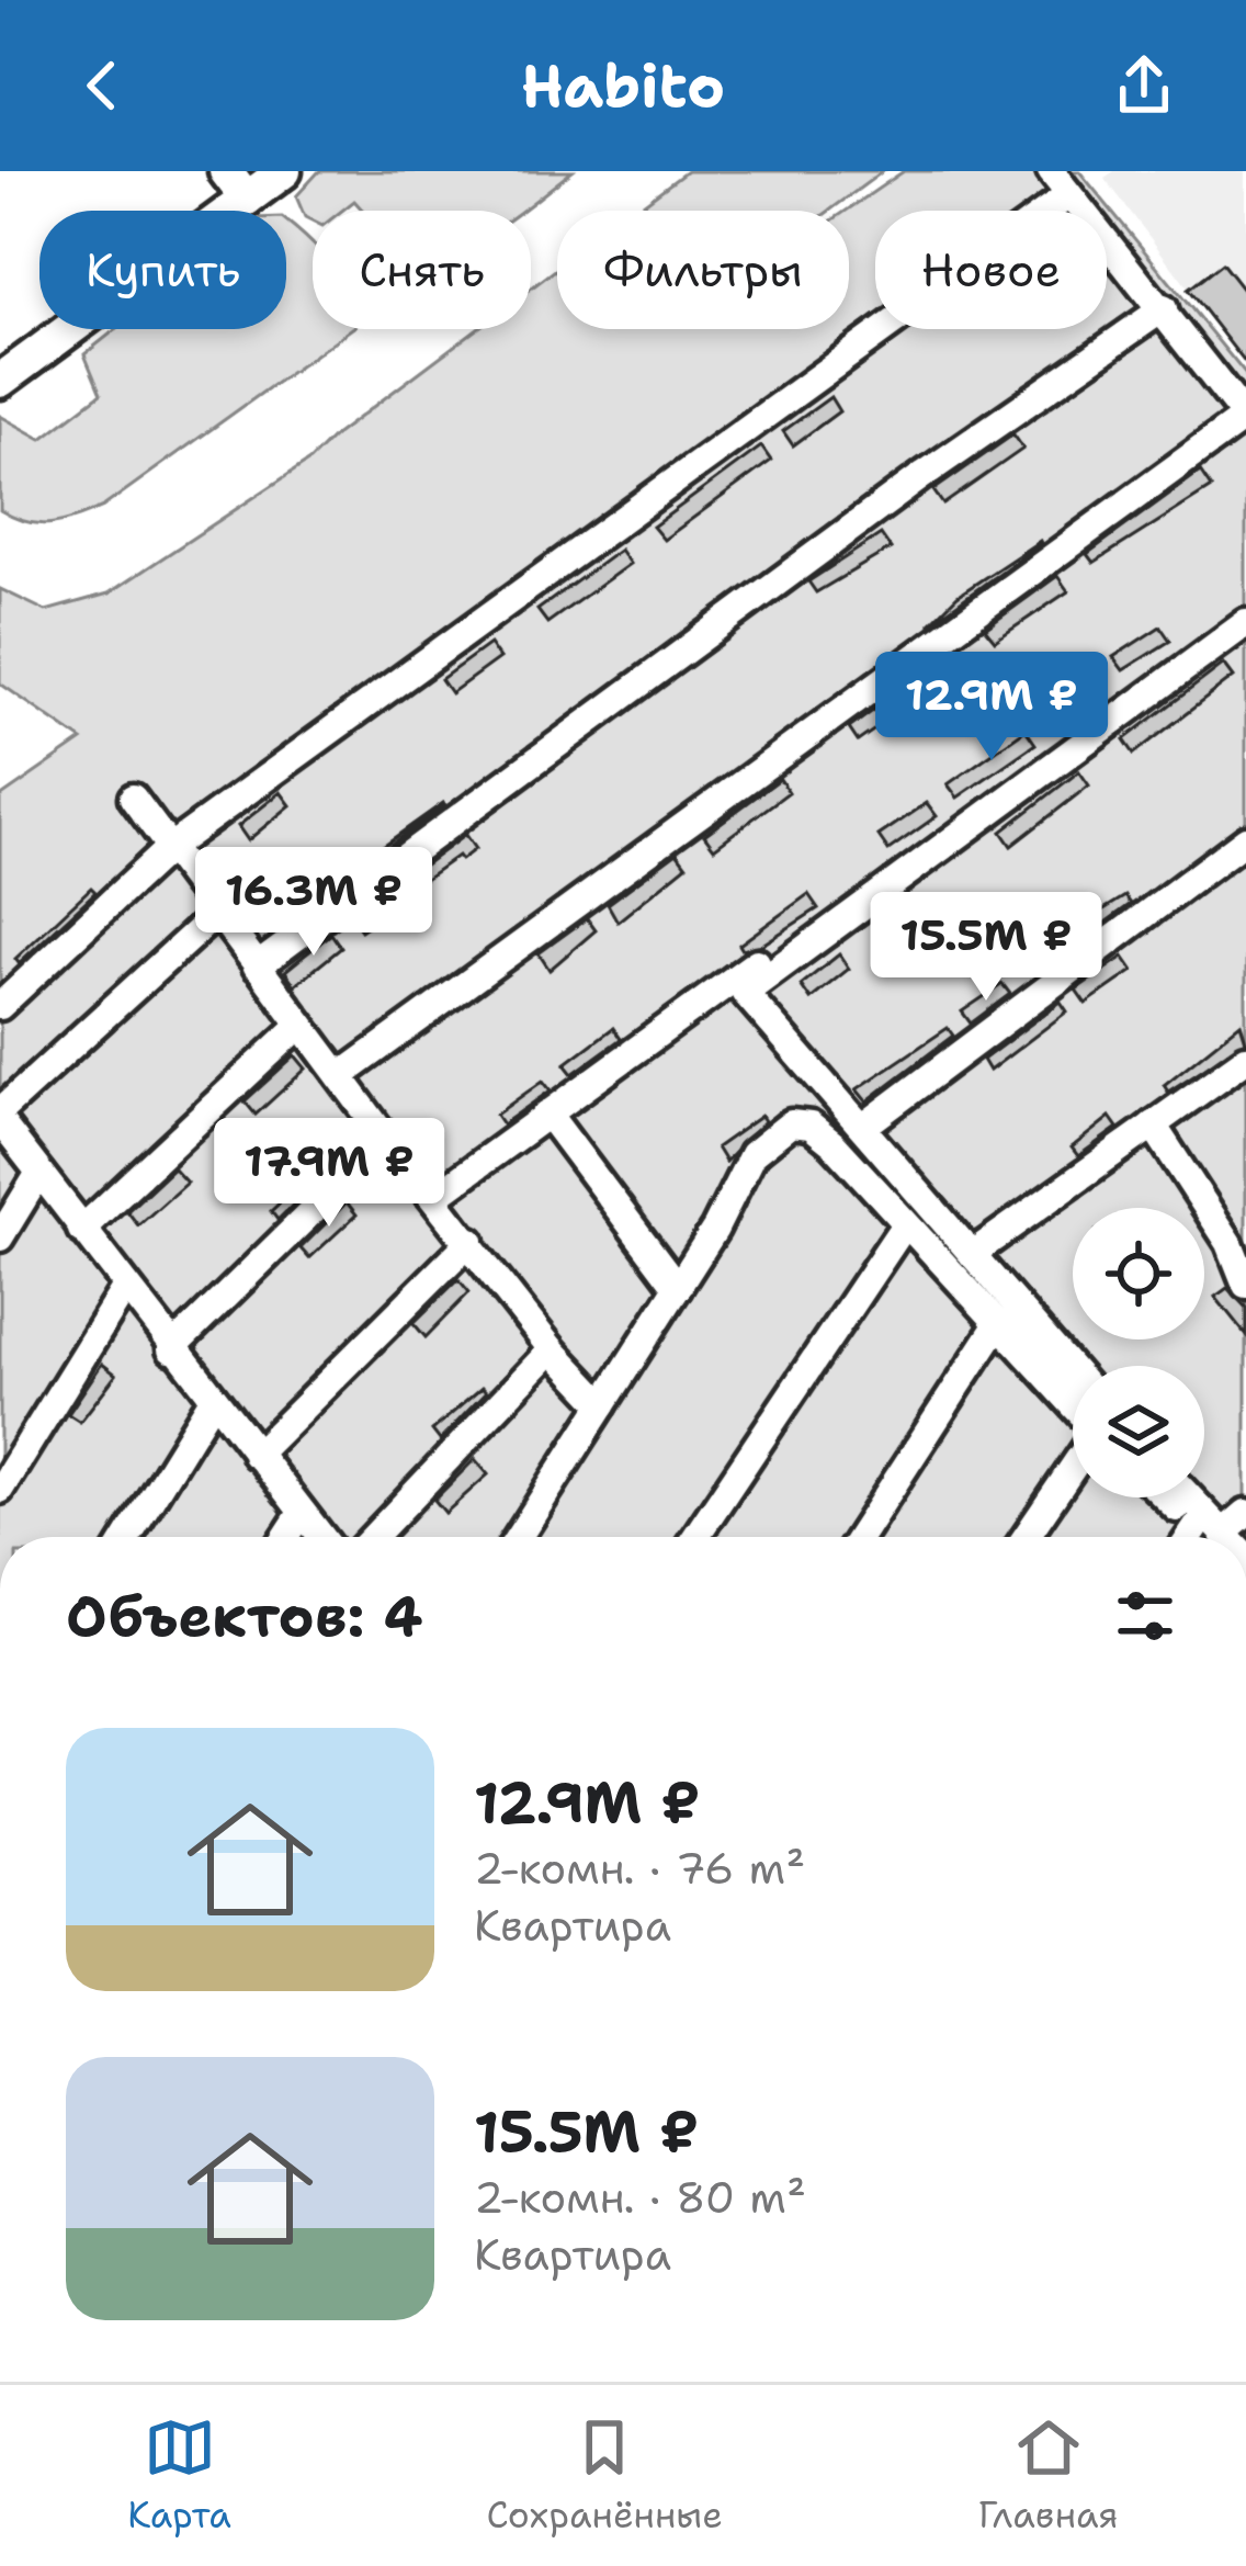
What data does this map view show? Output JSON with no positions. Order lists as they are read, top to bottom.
{
  "page": {
    "header": "Habito",
    "chip": [
      "Купить",
      "Снять",
      "Фильтры",
      "Новое"
    ],
    "price": [
      "12.9M ₽",
      "16.3M ₽",
      "15.5M ₽",
      "17.9M ₽"
    ],
    "heading": "Объектов: 4",
    "list": [
      {
        "name": "12.9M ₽",
        "note": "2-комн. · 76 m² · Квартира"
      },
      {
        "name": "15.5M ₽",
        "note": "2-комн. · 80 m² · Квартира"
      }
    ],
    "tabs": ["Карта", "Сохранённые", "Главная"]
  }
}
